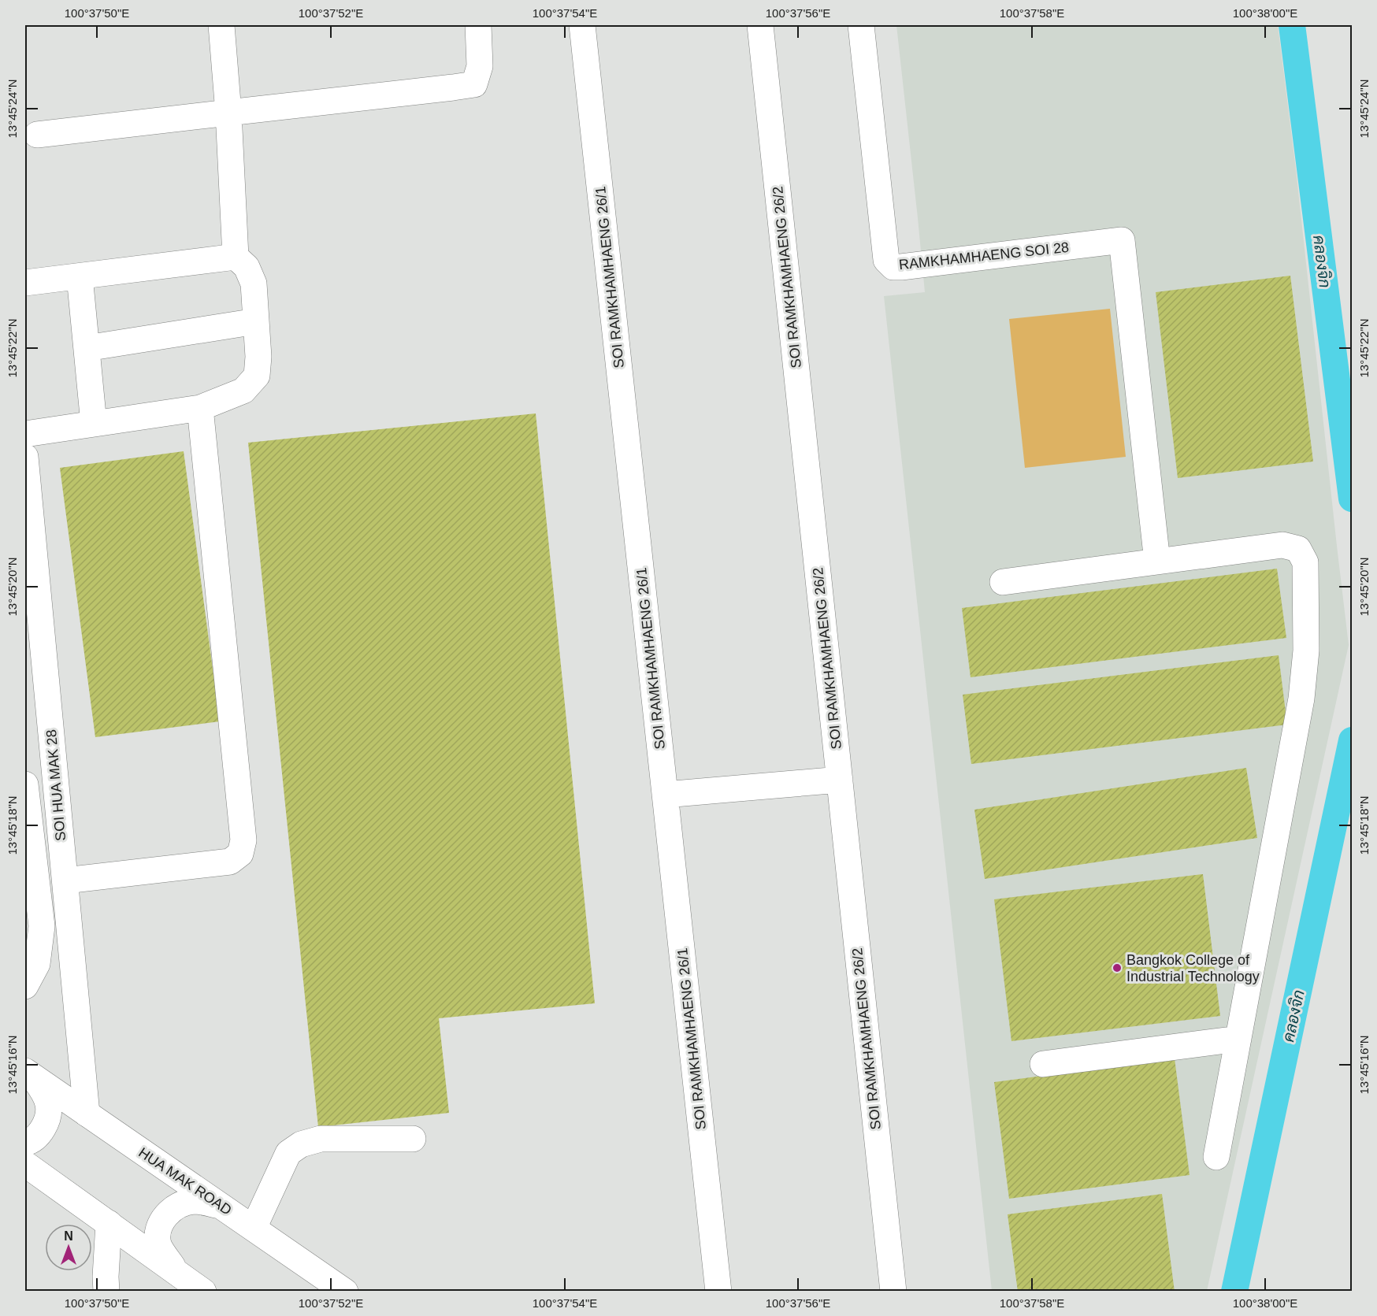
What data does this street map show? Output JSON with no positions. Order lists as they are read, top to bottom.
{
  "streets": {
    "street": [
      "RAMKHAMHAENG SOI 28",
      "SOI RAMKHAMHAENG 26/1",
      "SOI RAMKHAMHAENG 26/2",
      "SOI HUA MAK 28",
      "HUA MAK ROAD"
    ]
  },
  "crossings": [
    ["SOI HUA MAK 28", "HUA MAK ROAD"]
  ],
  "water": ["คลองจิก"],
  "places": ["Bangkok College of Industrial Technology"],
  "north": "top",
  "coordinates": [
    "100°37'50\"E",
    "100°37'52\"E",
    "100°37'54\"E",
    "100°37'56\"E",
    "100°37'58\"E",
    "100°38'00\"E",
    "13°45'24\"N",
    "13°45'22\"N",
    "13°45'20\"N",
    "13°45'18\"N",
    "13°45'16\"N"
  ]
}
